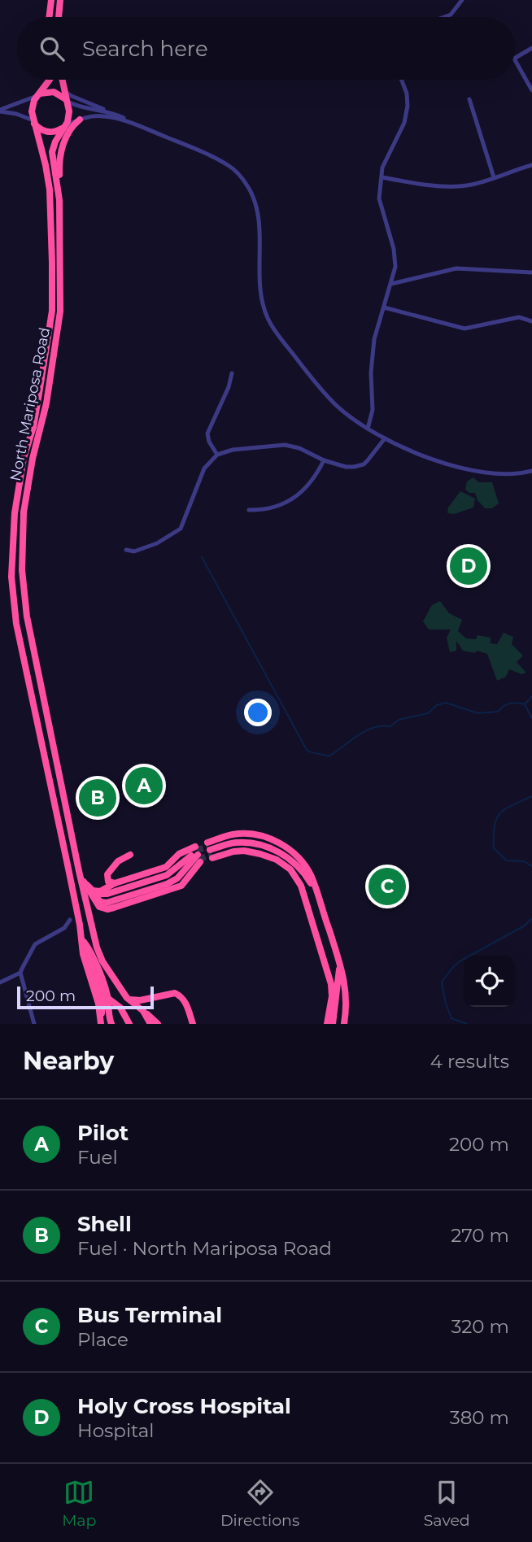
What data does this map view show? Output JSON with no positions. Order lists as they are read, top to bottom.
{
  "streets": {
    "highway": ["North Mariposa Road"]
  },
  "scale_bar": "200 m",
  "page": {
    "search": "Search here",
    "pins": [
      "D",
      "A",
      "B",
      "C"
    ],
    "scale": "200 m",
    "heading": ["Nearby", "4 results"],
    "list": [
      {
        "mark": "A",
        "name": "Pilot",
        "note": "Fuel",
        "value": "200 m"
      },
      {
        "mark": "B",
        "name": "Shell",
        "note": "Fuel · North Mariposa Road",
        "value": "270 m"
      },
      {
        "mark": "C",
        "name": "Bus Terminal",
        "note": "Place",
        "value": "320 m"
      },
      {
        "mark": "D",
        "name": "Holy Cross Hospital",
        "note": "Hospital",
        "value": "380 m"
      }
    ],
    "nav": ["Map", "Directions", "Saved"]
  }
}
